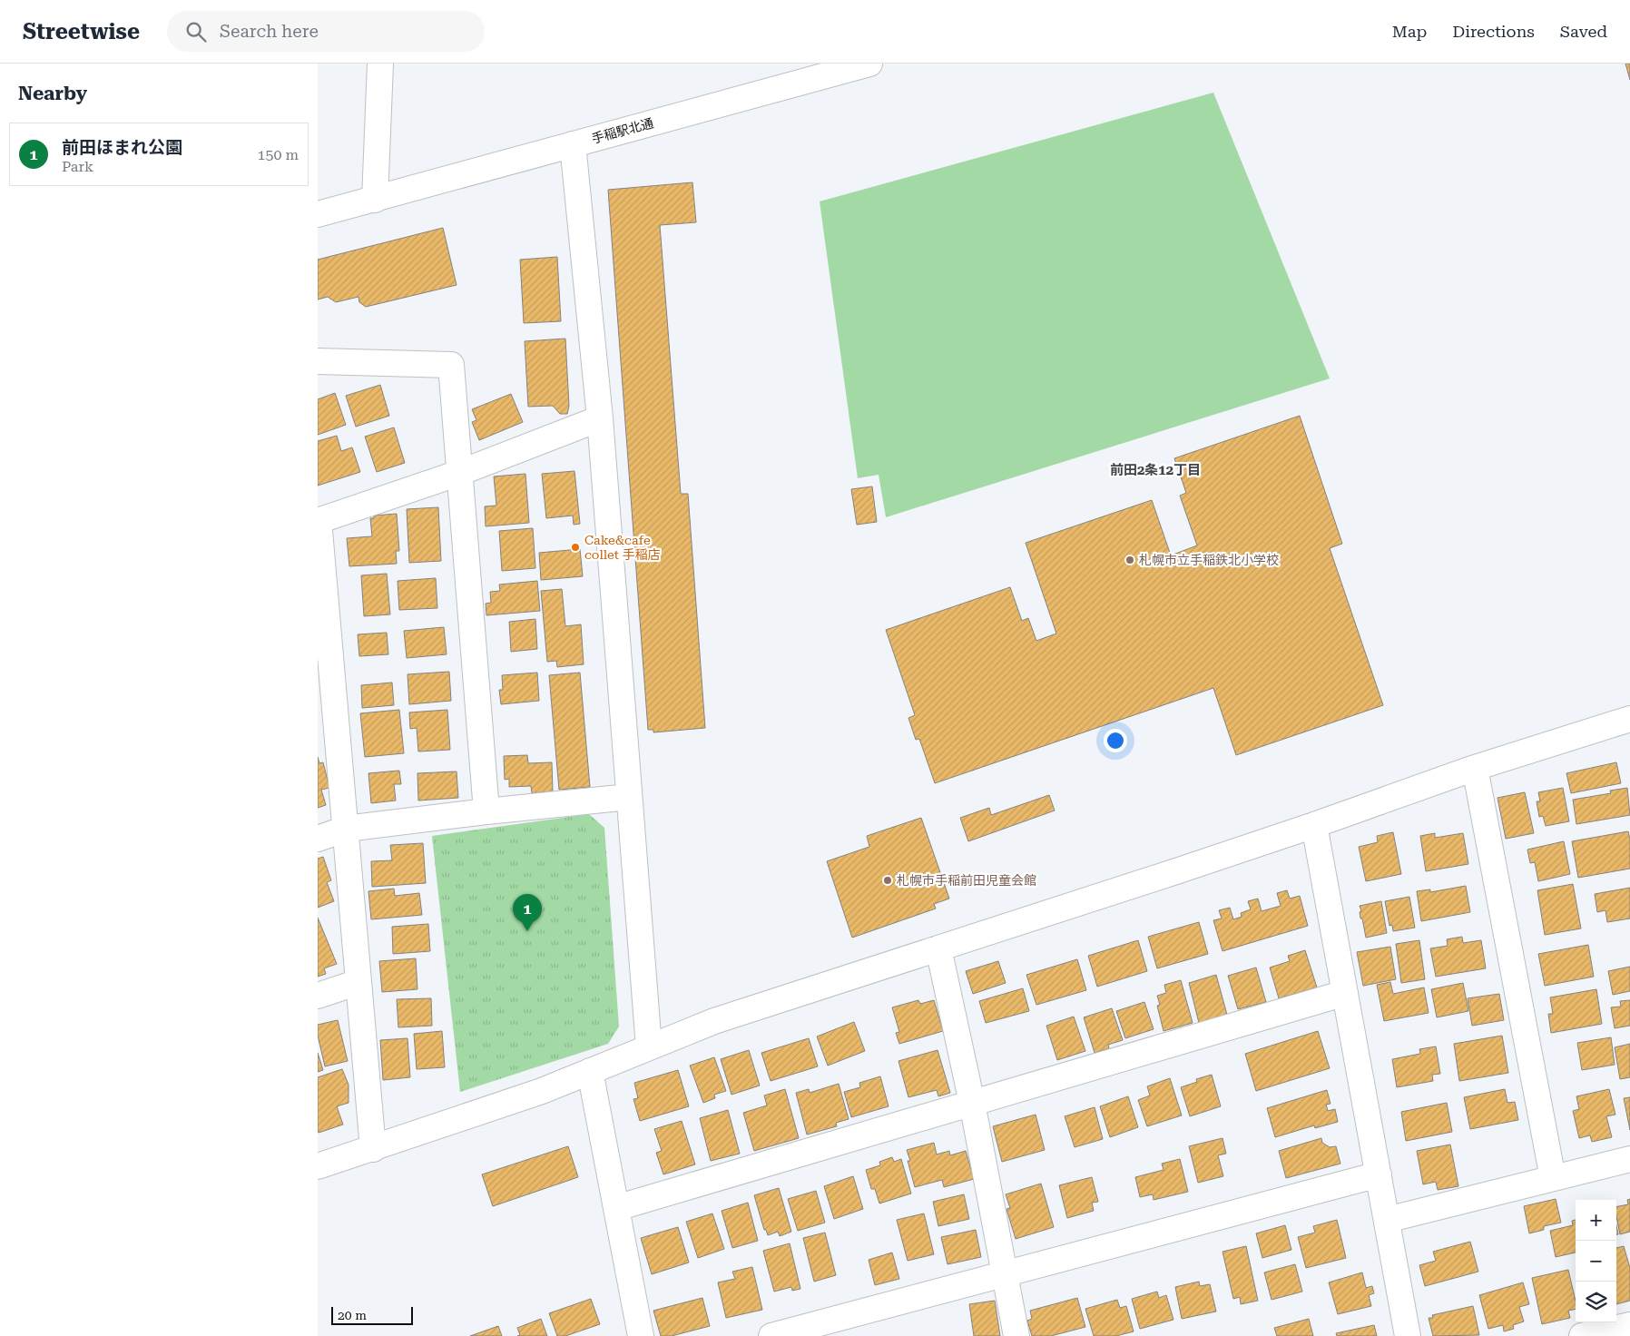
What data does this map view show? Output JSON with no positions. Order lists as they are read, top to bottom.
{
  "streets": {
    "street": ["手稲駅北通"]
  },
  "districts": ["前田2条12丁目"],
  "places": ["Cake&cafe collet 手稲店", "札幌市立手稲鉄北小学校", "札幌市手稲前田児童会館"],
  "scale_bar": "20 m",
  "page": {
    "header": "Streetwise",
    "search": "Search here",
    "nav": ["Map", "Directions", "Saved"],
    "heading": "Nearby",
    "list": [
      {
        "mark": "1",
        "name": "前田ほまれ公園",
        "note": "Park",
        "value": "150 m"
      }
    ],
    "pins": "1",
    "map_buttons": ["+", "−"],
    "scale": "20 m"
  }
}
